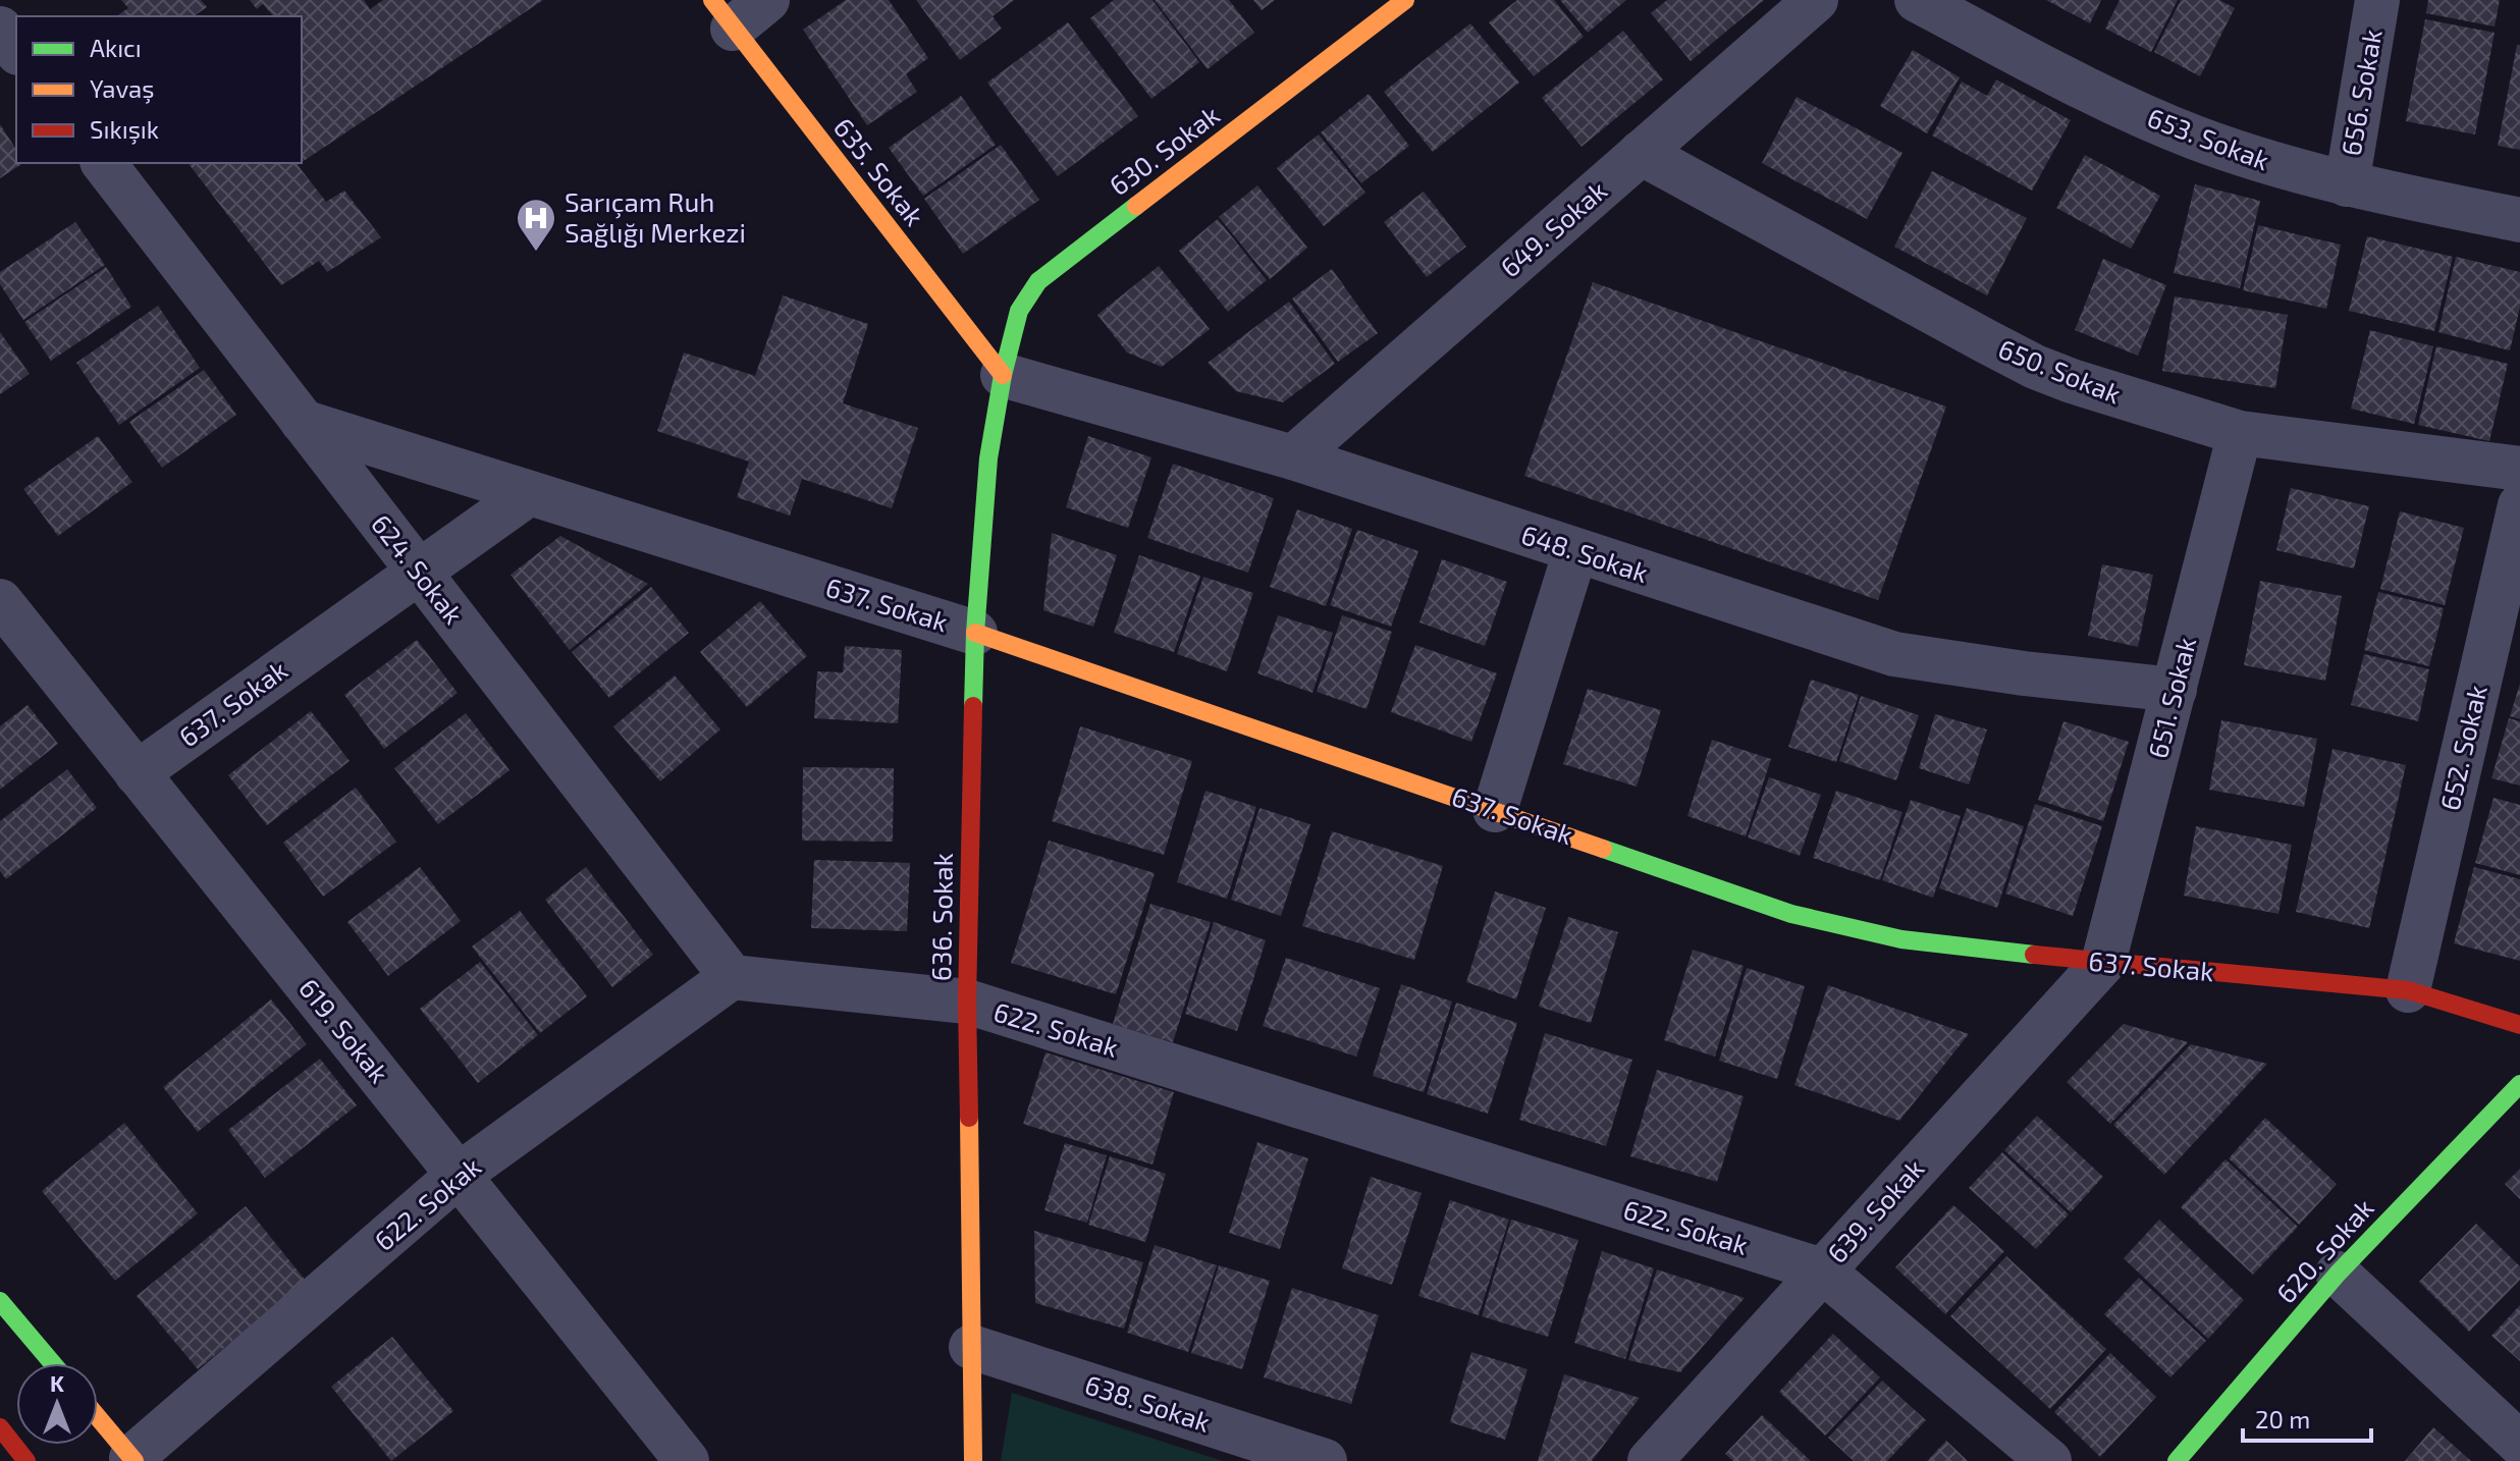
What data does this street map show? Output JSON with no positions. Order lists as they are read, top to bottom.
{
  "streets": {
    "street": [
      "656. Sokak",
      "653. Sokak",
      "630. Sokak",
      "635. Sokak",
      "649. Sokak",
      "650. Sokak",
      "648. Sokak",
      "624. Sokak",
      "637. Sokak",
      "651. Sokak",
      "652. Sokak",
      "636. Sokak",
      "622. Sokak",
      "619. Sokak",
      "639. Sokak",
      "620. Sokak",
      "638. Sokak"
    ]
  },
  "crossings": [
    ["656. Sokak", "653. Sokak"],
    ["630. Sokak", "635. Sokak"],
    ["630. Sokak", "648. Sokak"],
    ["630. Sokak", "636. Sokak"],
    ["635. Sokak", "648. Sokak"],
    ["635. Sokak", "636. Sokak"],
    ["649. Sokak", "650. Sokak"],
    ["649. Sokak", "648. Sokak"],
    ["650. Sokak", "651. Sokak"],
    ["648. Sokak", "651. Sokak"],
    ["648. Sokak", "636. Sokak"],
    ["624. Sokak", "637. Sokak"],
    ["624. Sokak", "622. Sokak"],
    ["637. Sokak", "651. Sokak"],
    ["637. Sokak", "652. Sokak"],
    ["637. Sokak", "636. Sokak"],
    ["637. Sokak", "619. Sokak"],
    ["637. Sokak", "639. Sokak"],
    ["651. Sokak", "639. Sokak"],
    ["636. Sokak", "622. Sokak"],
    ["636. Sokak", "638. Sokak"],
    ["622. Sokak", "619. Sokak"],
    ["622. Sokak", "639. Sokak"]
  ],
  "places": {
    "hospital": ["Sarıçam Ruh Sağlığı Merkezi"]
  },
  "legend": ["Akıcı", "Yavaş", "Sıkışık"],
  "scale_bar": "20 m",
  "north": "top"
}
